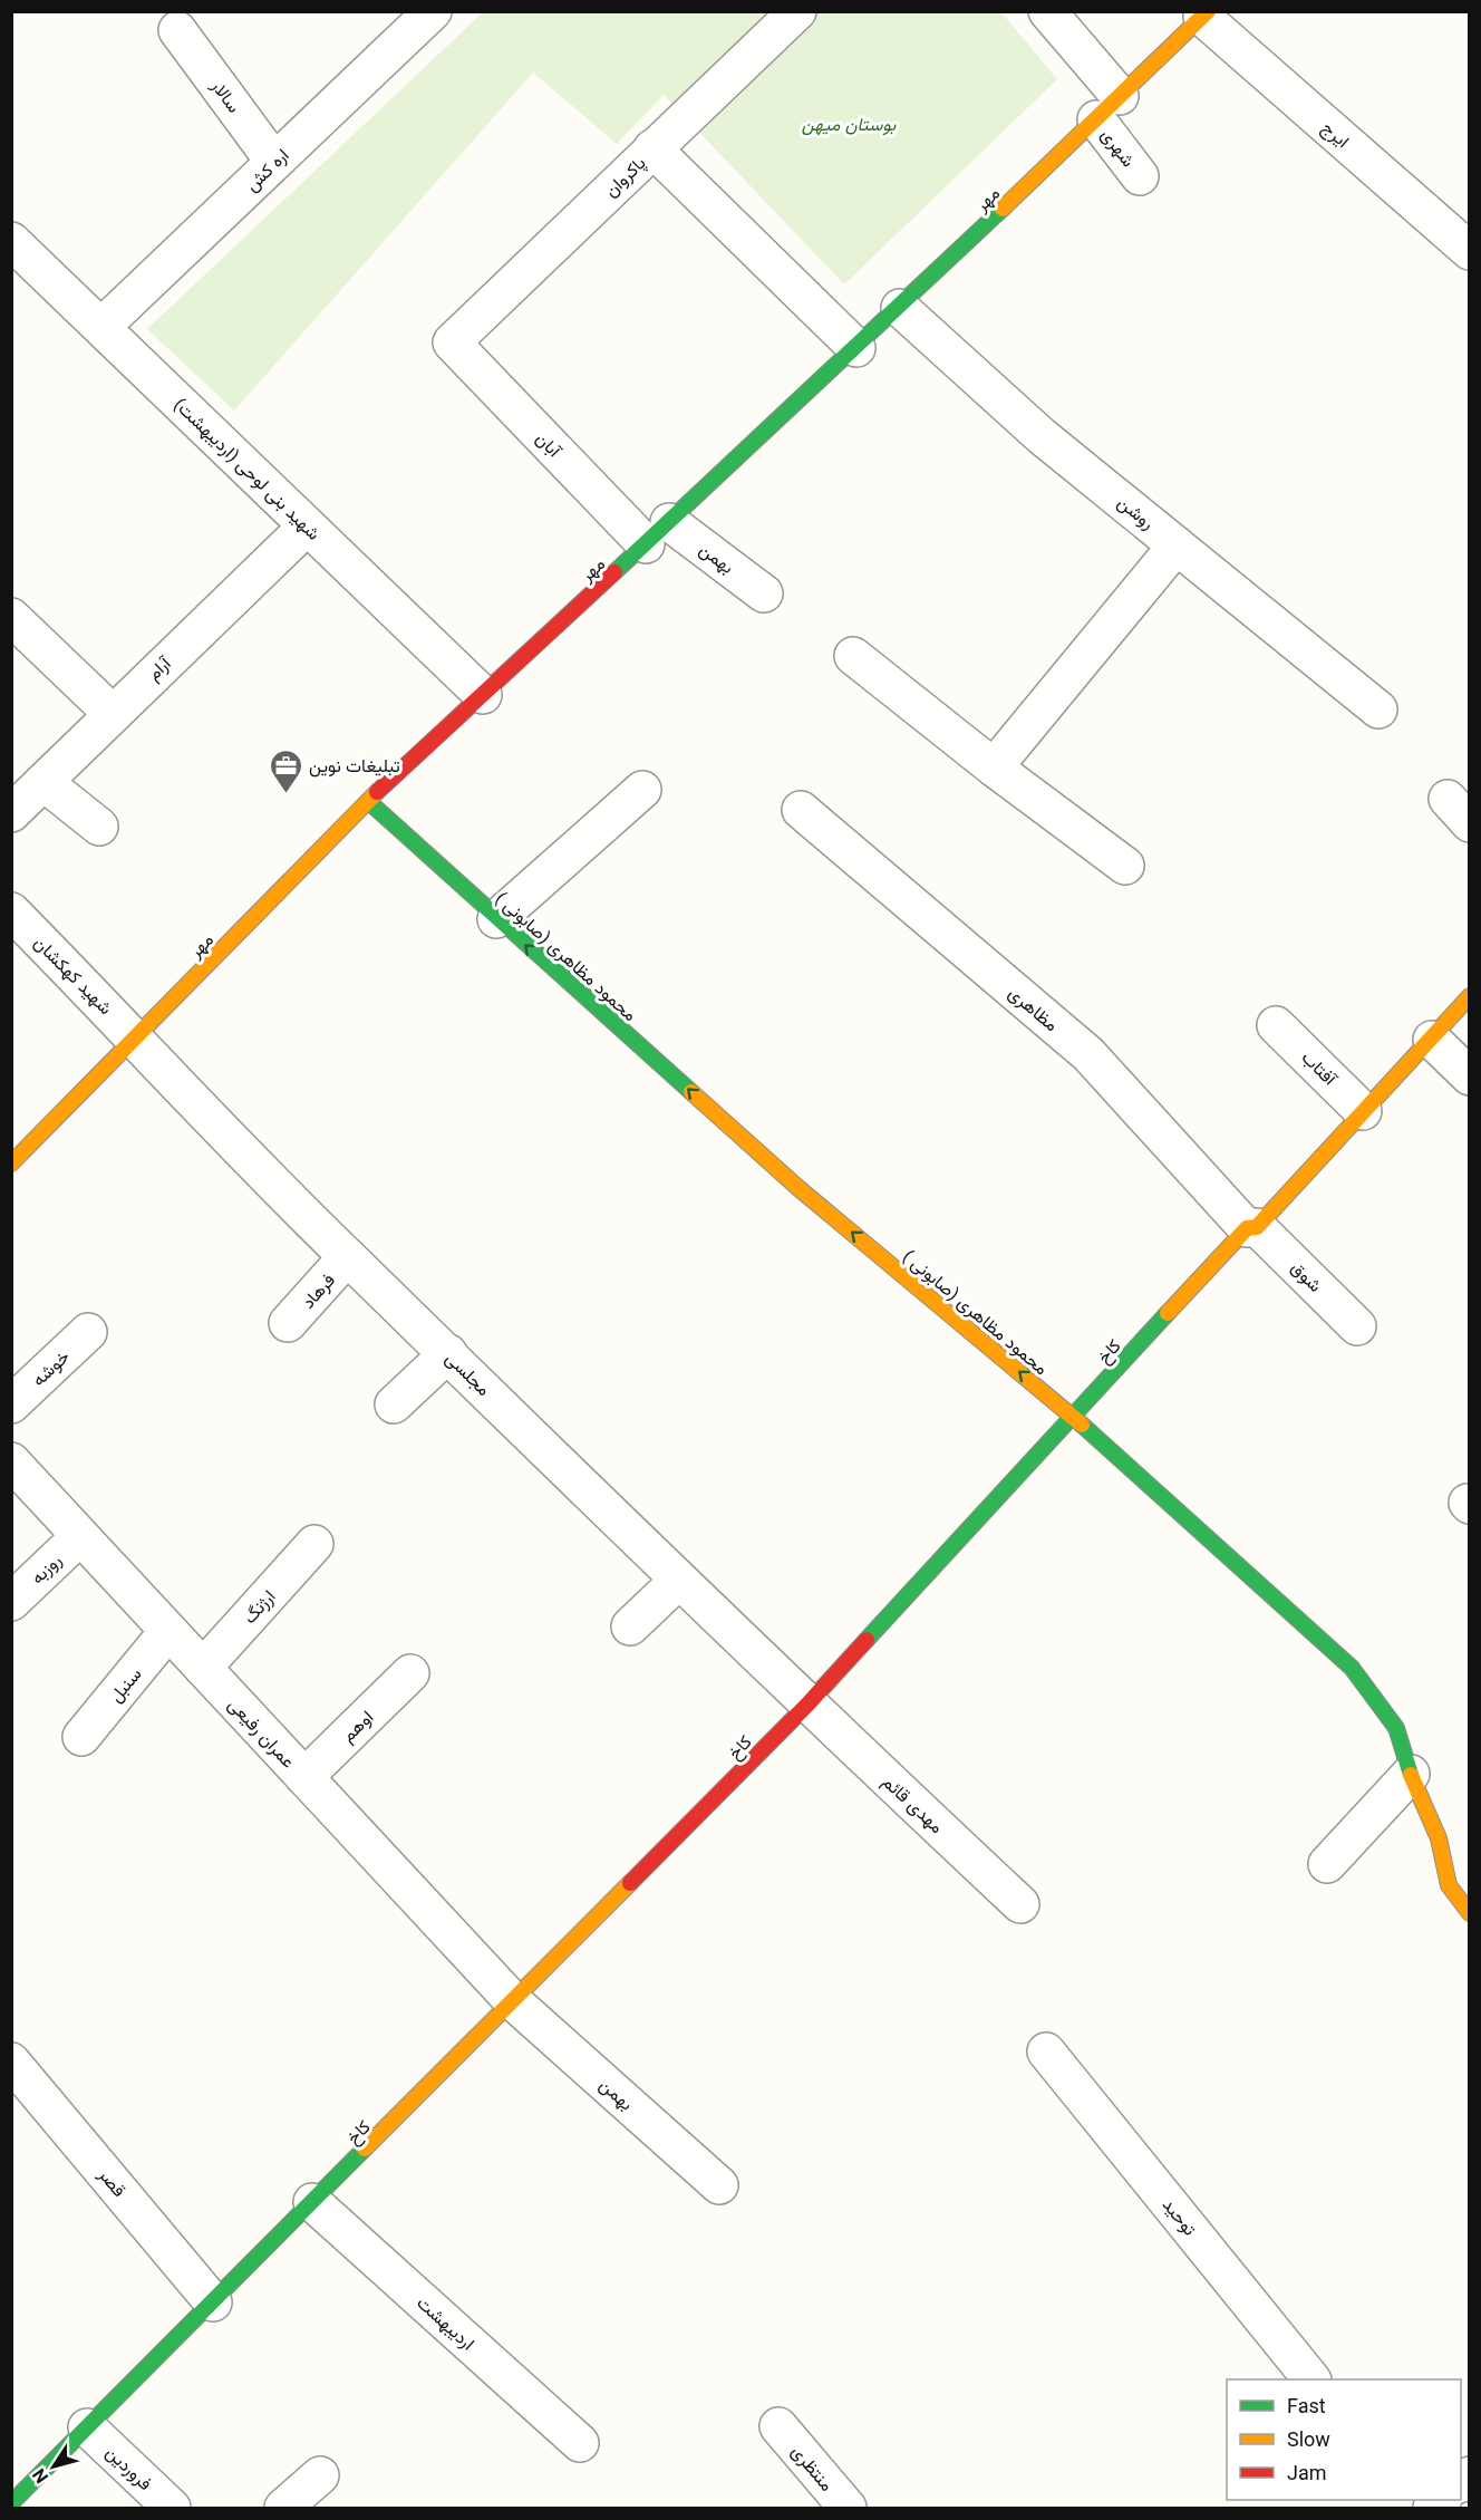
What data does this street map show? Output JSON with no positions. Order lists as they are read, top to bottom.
{
  "streets": {
    "street": [
      "سالار",
      "ایرج",
      "شهری",
      "اره کش",
      "پاکروان",
      "مهر",
      "آبان",
      "شهید بنی لوحی (اردیبهشت)",
      "روشن",
      "بهمن",
      "آرام",
      "محمود مظاهری (صابونی )",
      "شهید کهکشان",
      "مظاهری",
      "آفتاب",
      "شوق",
      "فرهاد",
      "کاخ",
      "خوشه",
      "مجلسی",
      "روزبه",
      "ارژنگ",
      "سنبل",
      "اوهم",
      "عمران رفیعی",
      "مهدی قائم",
      "قصر",
      "توحید",
      "اردیبهشت",
      "فروردین",
      "منتظری"
    ]
  },
  "crossings": [
    ["سالار", "اره کش"],
    ["ایرج", "مهر"],
    ["شهری", "مهر"],
    ["اره کش", "شهید بنی لوحی (اردیبهشت)"],
    ["پاکروان", "آبان"],
    ["مهر", "آبان"],
    ["مهر", "شهید بنی لوحی (اردیبهشت)"],
    ["مهر", "روشن"],
    ["مهر", "بهمن"],
    ["مهر", "محمود مظاهری (صابونی )"],
    ["مهر", "شهید کهکشان"],
    ["مهر", "مجلسی"],
    ["آبان", "بهمن"],
    ["شهید بنی لوحی (اردیبهشت)", "آرام"],
    ["بهمن", "کاخ"],
    ["بهمن", "عمران رفیعی"],
    ["محمود مظاهری (صابونی )", "کاخ"],
    ["شهید کهکشان", "مجلسی"],
    ["مظاهری", "شوق"],
    ["مظاهری", "کاخ"],
    ["آفتاب", "کاخ"],
    ["شوق", "کاخ"],
    ["فرهاد", "مجلسی"],
    ["کاخ", "مجلسی"],
    ["کاخ", "عمران رفیعی"],
    ["کاخ", "مهدی قائم"],
    ["کاخ", "قصر"],
    ["کاخ", "اردیبهشت"],
    ["کاخ", "فروردین"],
    ["مجلسی", "مهدی قائم"],
    ["روزبه", "عمران رفیعی"],
    ["ارژنگ", "عمران رفیعی"],
    ["سنبل", "عمران رفیعی"],
    ["اوهم", "عمران رفیعی"]
  ],
  "one_way": ["محمود مظاهری (صابونی )"],
  "parks": ["بوستان میهن"],
  "places": {
    "office": ["تبلیغات نوین"]
  },
  "legend": ["Fast", "Slow", "Jam"],
  "north": "bottom left"
}
